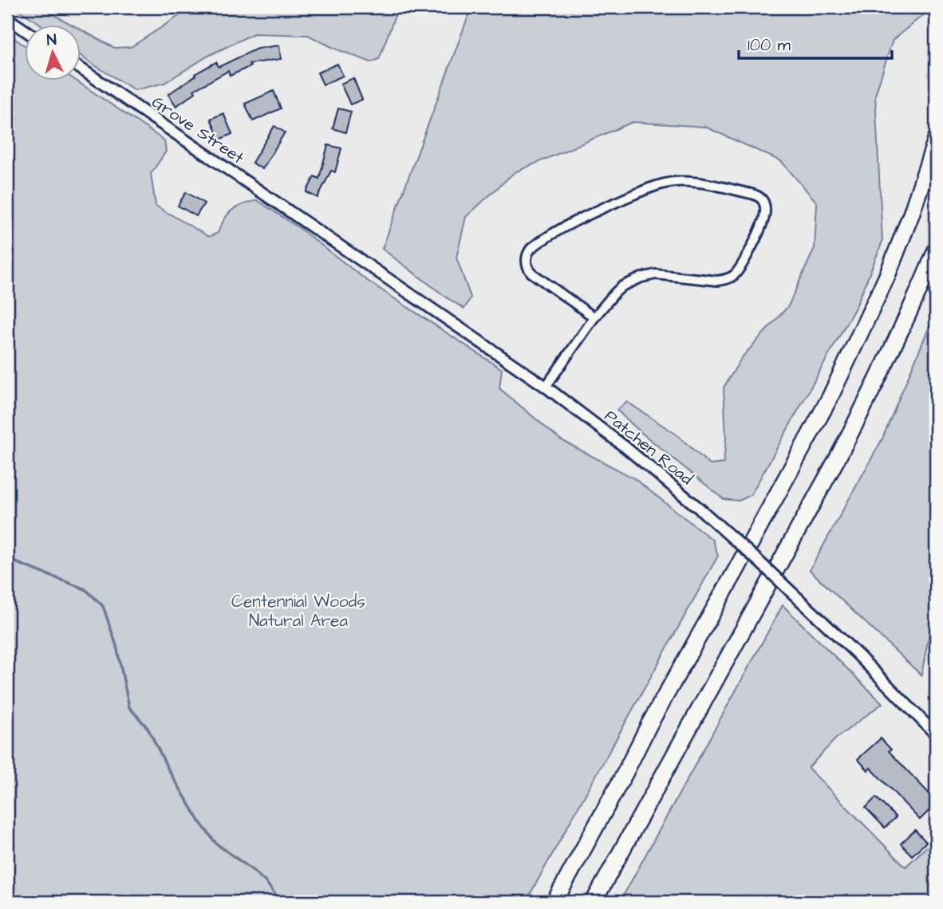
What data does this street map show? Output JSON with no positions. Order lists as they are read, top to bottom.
{
  "streets": {
    "street": ["Grove Street", "Patchen Road"]
  },
  "crossings": [
    ["Grove Street", "Patchen Road"]
  ],
  "parks": ["Centennial Woods Natural Area"],
  "scale_bar": "100 m",
  "north": "top"
}
